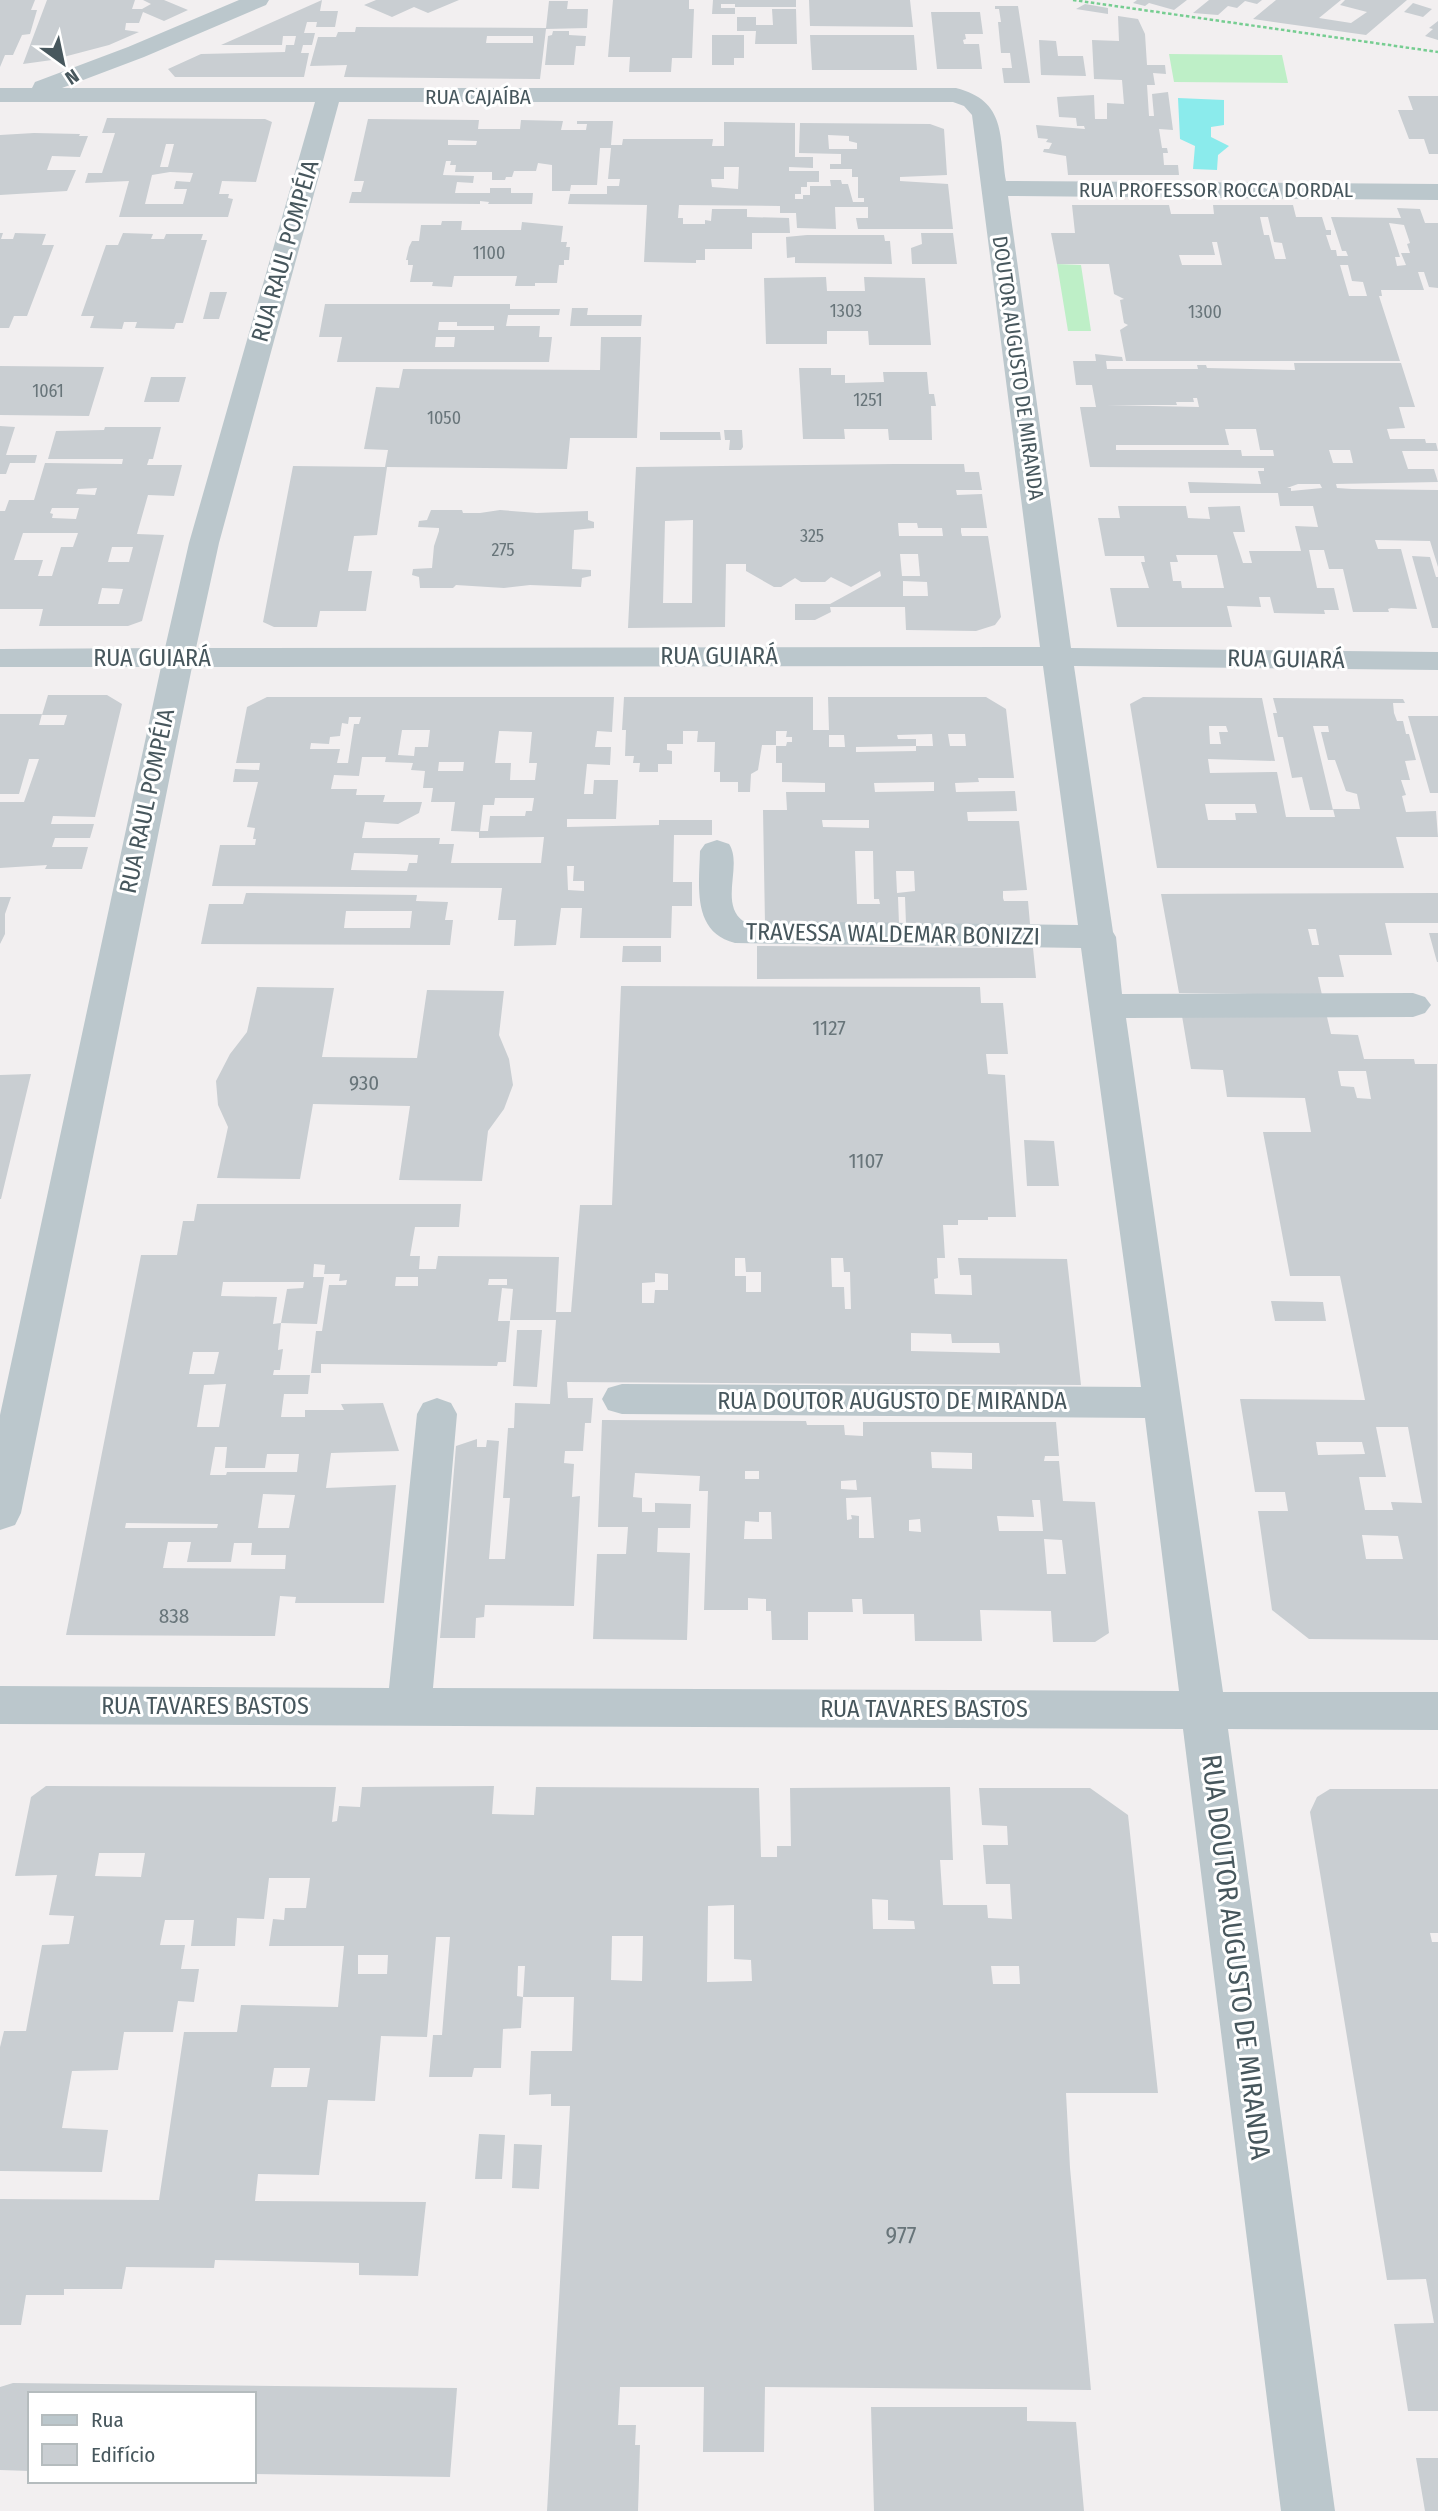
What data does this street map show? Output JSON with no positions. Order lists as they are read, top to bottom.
{
  "streets": {
    "street": [
      "RUA CAJAÍBA",
      "RUA PROFESSOR ROCCA DORDAL",
      "RUA RAUL POMPÉIA",
      "DOUTOR AUGUSTO DE MIRANDA",
      "RUA GUIARÁ",
      "TRAVESSA WALDEMAR BONIZZI",
      "RUA DOUTOR AUGUSTO DE MIRANDA",
      "RUA TAVARES BASTOS"
    ]
  },
  "crossings": [
    ["RUA CAJAÍBA", "RUA RAUL POMPÉIA"],
    ["RUA CAJAÍBA", "DOUTOR AUGUSTO DE MIRANDA"],
    ["RUA PROFESSOR ROCCA DORDAL", "DOUTOR AUGUSTO DE MIRANDA"],
    ["RUA RAUL POMPÉIA", "RUA GUIARÁ"],
    ["DOUTOR AUGUSTO DE MIRANDA", "RUA GUIARÁ"],
    ["DOUTOR AUGUSTO DE MIRANDA", "RUA DOUTOR AUGUSTO DE MIRANDA"],
    ["RUA GUIARÁ", "RUA DOUTOR AUGUSTO DE MIRANDA"],
    ["TRAVESSA WALDEMAR BONIZZI", "RUA DOUTOR AUGUSTO DE MIRANDA"],
    ["RUA DOUTOR AUGUSTO DE MIRANDA", "RUA TAVARES BASTOS"]
  ],
  "house_numbers": [
    "1100",
    "1303",
    "1300",
    "1061",
    "1251",
    "1050",
    "325",
    "275",
    "1127",
    "930",
    "1107",
    "838",
    "977"
  ],
  "legend": ["Rua", "Edifício"],
  "north": "bottom right"
}
